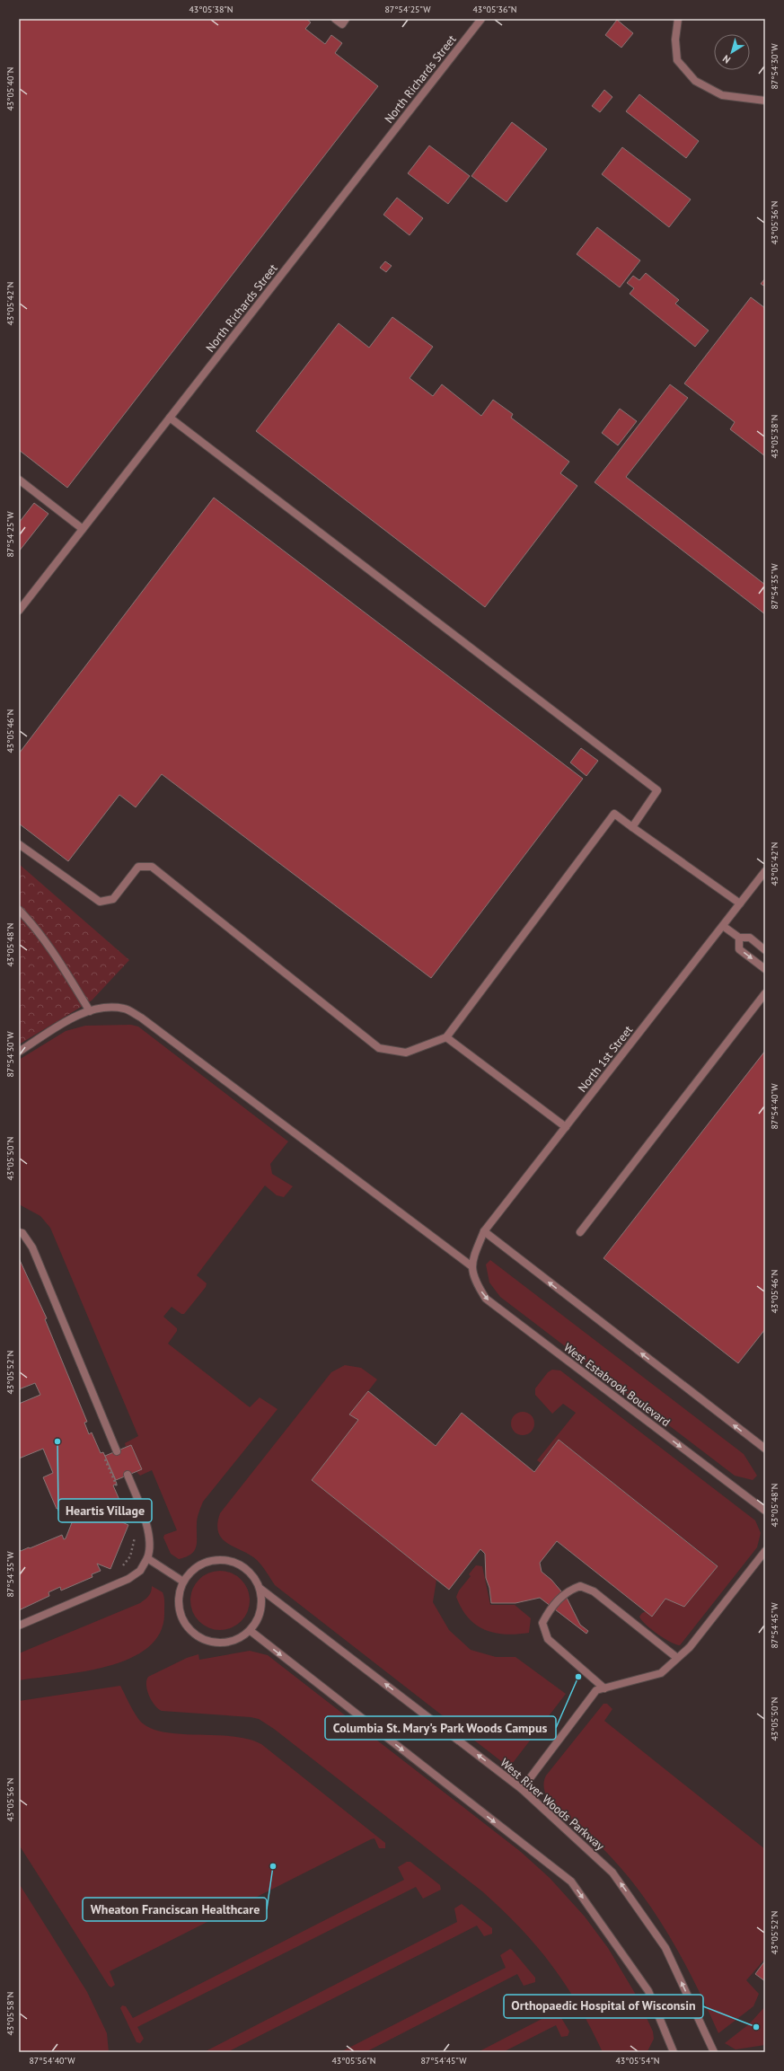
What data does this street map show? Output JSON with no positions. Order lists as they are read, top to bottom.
{
  "streets": {
    "street": [
      "North Richards Street",
      "North 1st Street",
      "West Estabrook Boulevard",
      "West River Woods Parkway"
    ]
  },
  "crossings": [
    ["North 1st Street", "West Estabrook Boulevard"]
  ],
  "places": [
    "Heartis Village",
    "Columbia St. Mary's Park Woods Campus",
    "Wheaton Franciscan Healthcare",
    "Orthopaedic Hospital of Wisconsin"
  ],
  "north": "bottom left",
  "coordinates": [
    "43°05'38\"N",
    "87°54'25\"W",
    "43°05'36\"N",
    "87°54'30\"W",
    "43°05'40\"N",
    "43°05'42\"N",
    "87°54'35\"W",
    "43°05'46\"N",
    "43°05'48\"N",
    "87°54'40\"W",
    "43°05'50\"N",
    "43°05'52\"N",
    "87°54'45\"W",
    "43°05'56\"N",
    "43°05'58\"N",
    "43°05'54\"N"
  ]
}
